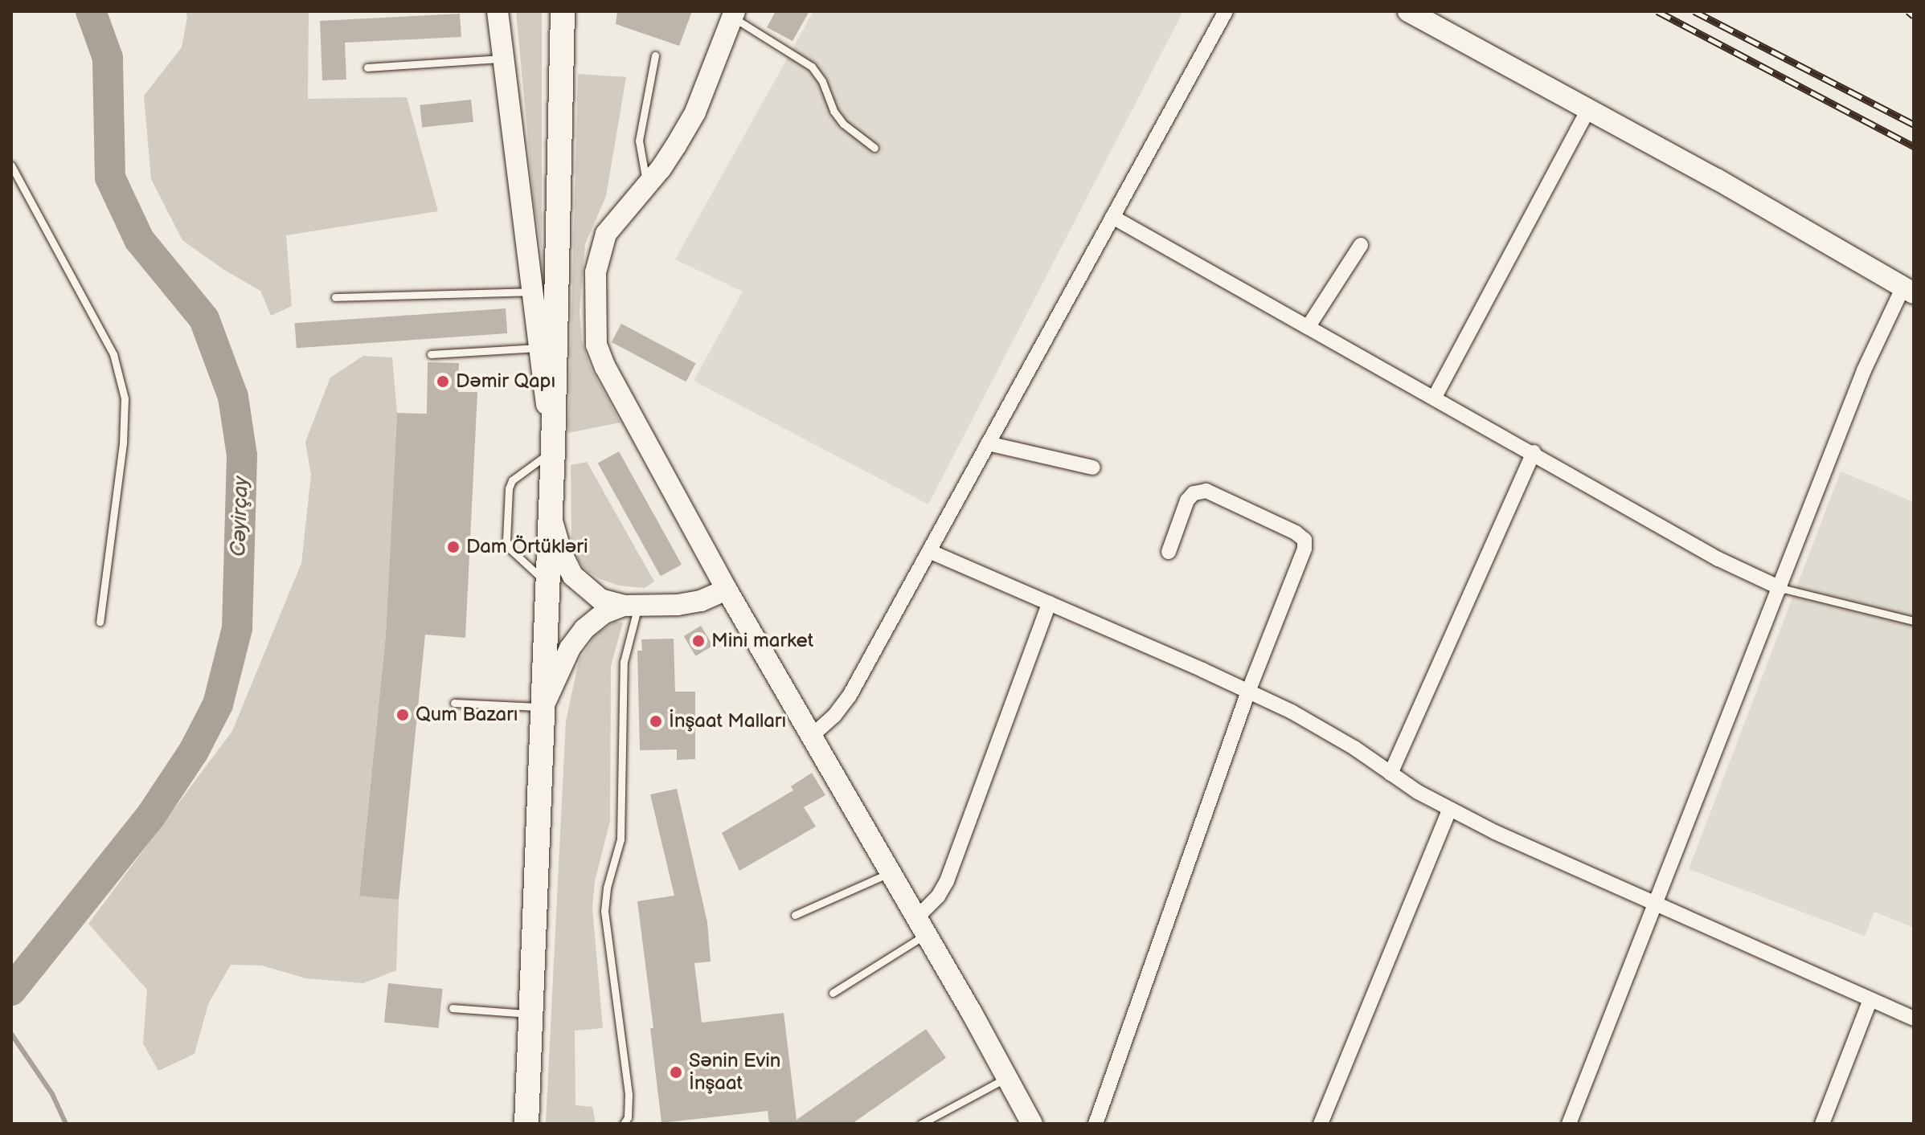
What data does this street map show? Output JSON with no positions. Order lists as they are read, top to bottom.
{
  "water": ["Cəyirçay"],
  "places": [
    "Dəmir Qapı",
    "Dam Örtükləri",
    "Mini market",
    "Qum Bazarı",
    "İnşaat Malları",
    "Sənin Evin İnşaat"
  ]
}
